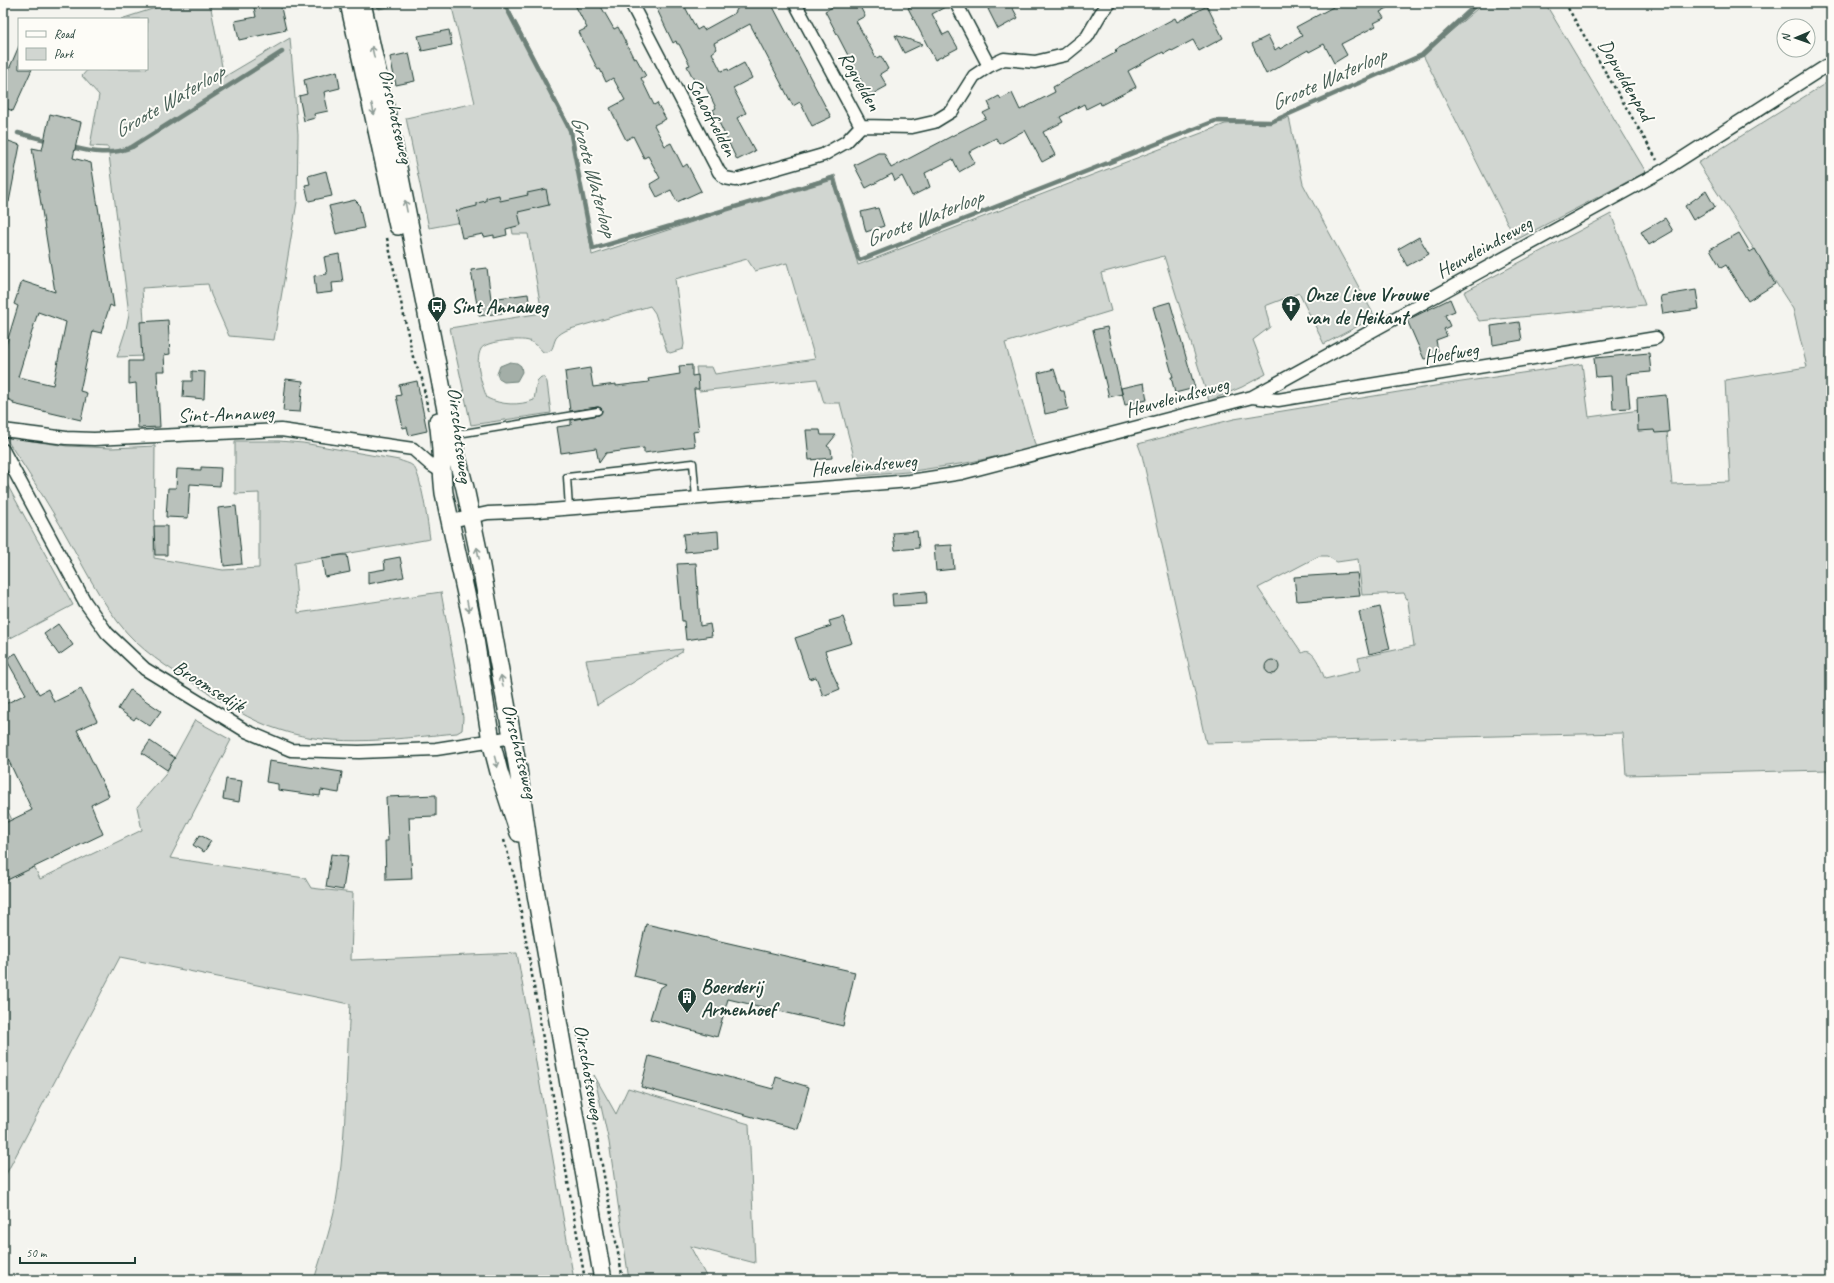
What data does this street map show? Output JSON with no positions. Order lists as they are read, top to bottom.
{
  "streets": {
    "main road": ["Oirschotseweg"],
    "street": [
      "Rogvelden",
      "Schoofvelden",
      "Heuveleindseweg",
      "Hoefweg",
      "Sint-Annaweg",
      "Broomsedijk"
    ],
    "path": ["Dopveldenpad"]
  },
  "crossings": [
    ["Dopveldenpad", "Heuveleindseweg"],
    ["Rogvelden", "Schoofvelden"],
    ["Oirschotseweg", "Heuveleindseweg"],
    ["Oirschotseweg", "Sint-Annaweg"],
    ["Oirschotseweg", "Broomsedijk"],
    ["Heuveleindseweg", "Hoefweg"]
  ],
  "water": ["Groote Waterloop"],
  "places": {
    "church": ["Onze Lieve Vrouwe van de Heikant"],
    "bus stop": ["Sint Annaweg"],
    "building": ["Boerderij Armenhoef"]
  },
  "legend": ["Road", "Park"],
  "scale_bar": "50 m",
  "north": "left"
}
